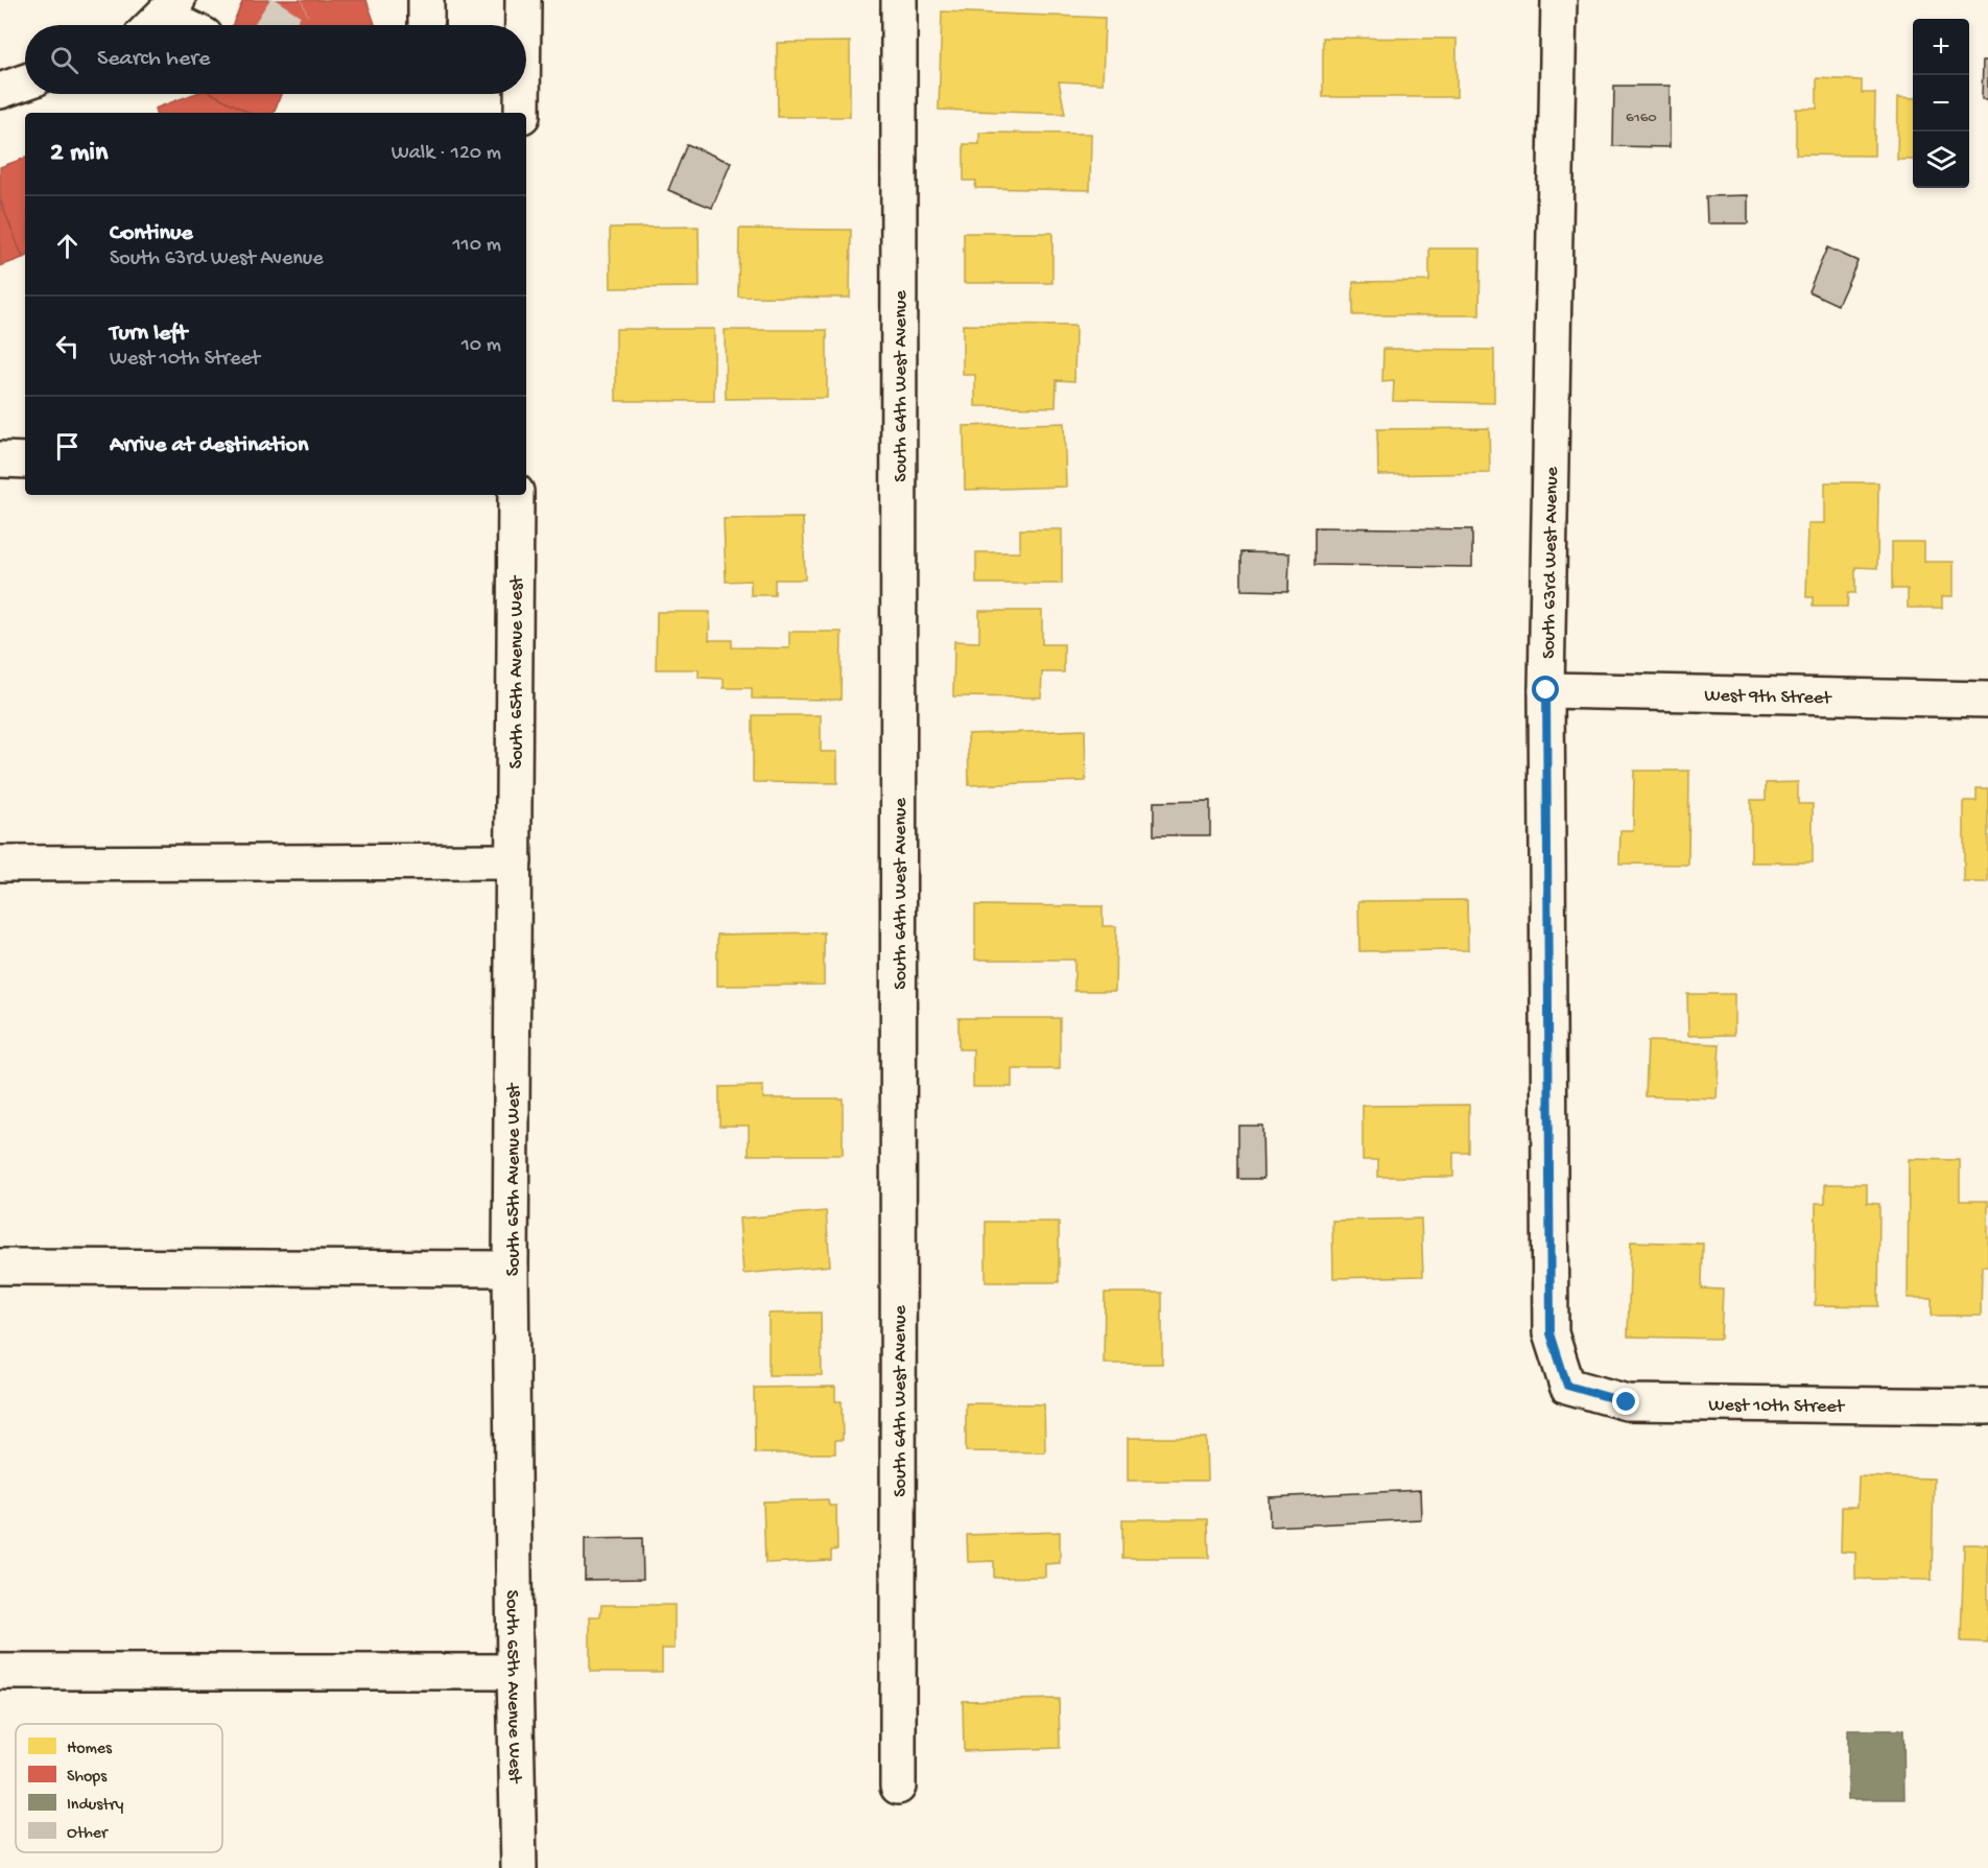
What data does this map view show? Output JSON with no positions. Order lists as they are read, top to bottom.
{
  "streets": {
    "street": [
      "South 64th West Avenue",
      "South 63rd West Avenue",
      "South 65th Avenue West",
      "West 9th Street",
      "West 10th Street"
    ]
  },
  "crossings": [
    ["South 63rd West Avenue", "West 9th Street"],
    ["South 63rd West Avenue", "West 10th Street"]
  ],
  "house_numbers": ["6160"],
  "legend": [
    "Homes",
    "Shops",
    "Industry",
    "Other"
  ],
  "page": {
    "map_buttons": ["+", "−"],
    "search": "Search here",
    "heading": ["2 min", "Walk · 120 m"],
    "list": [
      ["Continue", "South 63rd West Avenue", "110 m"],
      ["Turn left", "West 10th Street", "10 m"],
      "Arrive at destination"
    ]
  }
}
